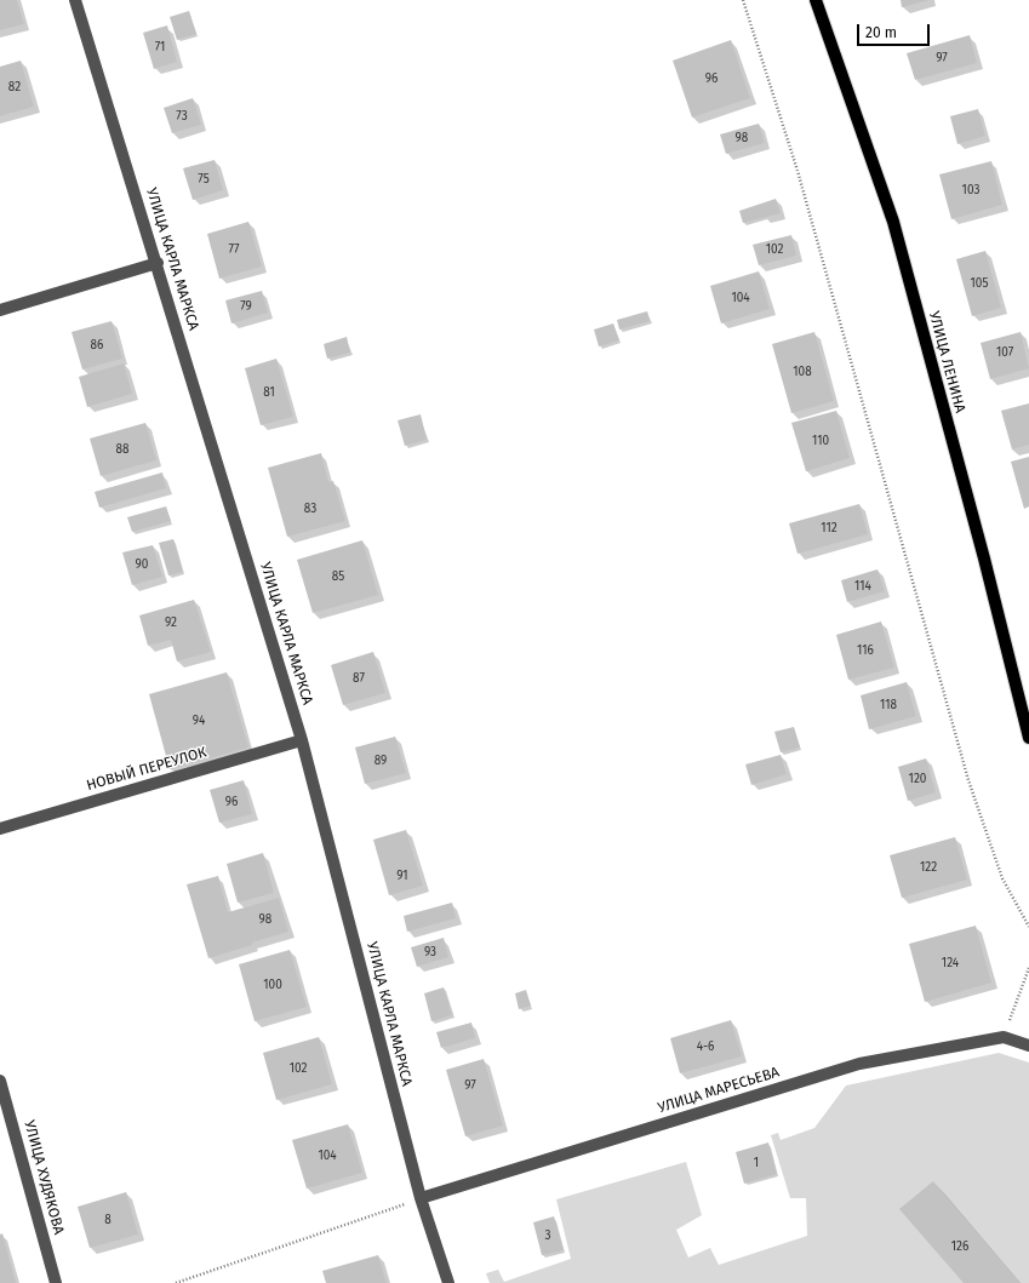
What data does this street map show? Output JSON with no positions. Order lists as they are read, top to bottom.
{
  "streets": {
    "main road": ["УЛИЦА ЛЕНИНА"],
    "street": [
      "УЛИЦА КАРЛА МАРКСА",
      "НОВЫЙ ПЕРЕУЛОК",
      "УЛИЦА МАРЕСЬЕВА",
      "УЛИЦА ХУДЯКОВА"
    ]
  },
  "crossings": [
    ["УЛИЦА КАРЛА МАРКСА", "НОВЫЙ ПЕРЕУЛОК"],
    ["УЛИЦА КАРЛА МАРКСА", "УЛИЦА МАРЕСЬЕВА"]
  ],
  "house_numbers": [
    "71",
    "97",
    "96",
    "82",
    "73",
    "98",
    "75",
    "103",
    "77",
    "102",
    "105",
    "104",
    "79",
    "86",
    "107",
    "108",
    "81",
    "110",
    "88",
    "83",
    "112",
    "90",
    "85",
    "114",
    "92",
    "116",
    "87",
    "118",
    "94",
    "89",
    "120",
    "96",
    "122",
    "91",
    "98",
    "93",
    "124",
    "100",
    "4-6",
    "102",
    "97",
    "104",
    "1",
    "8",
    "3",
    "126"
  ],
  "scale_bar": "20 m"
}
